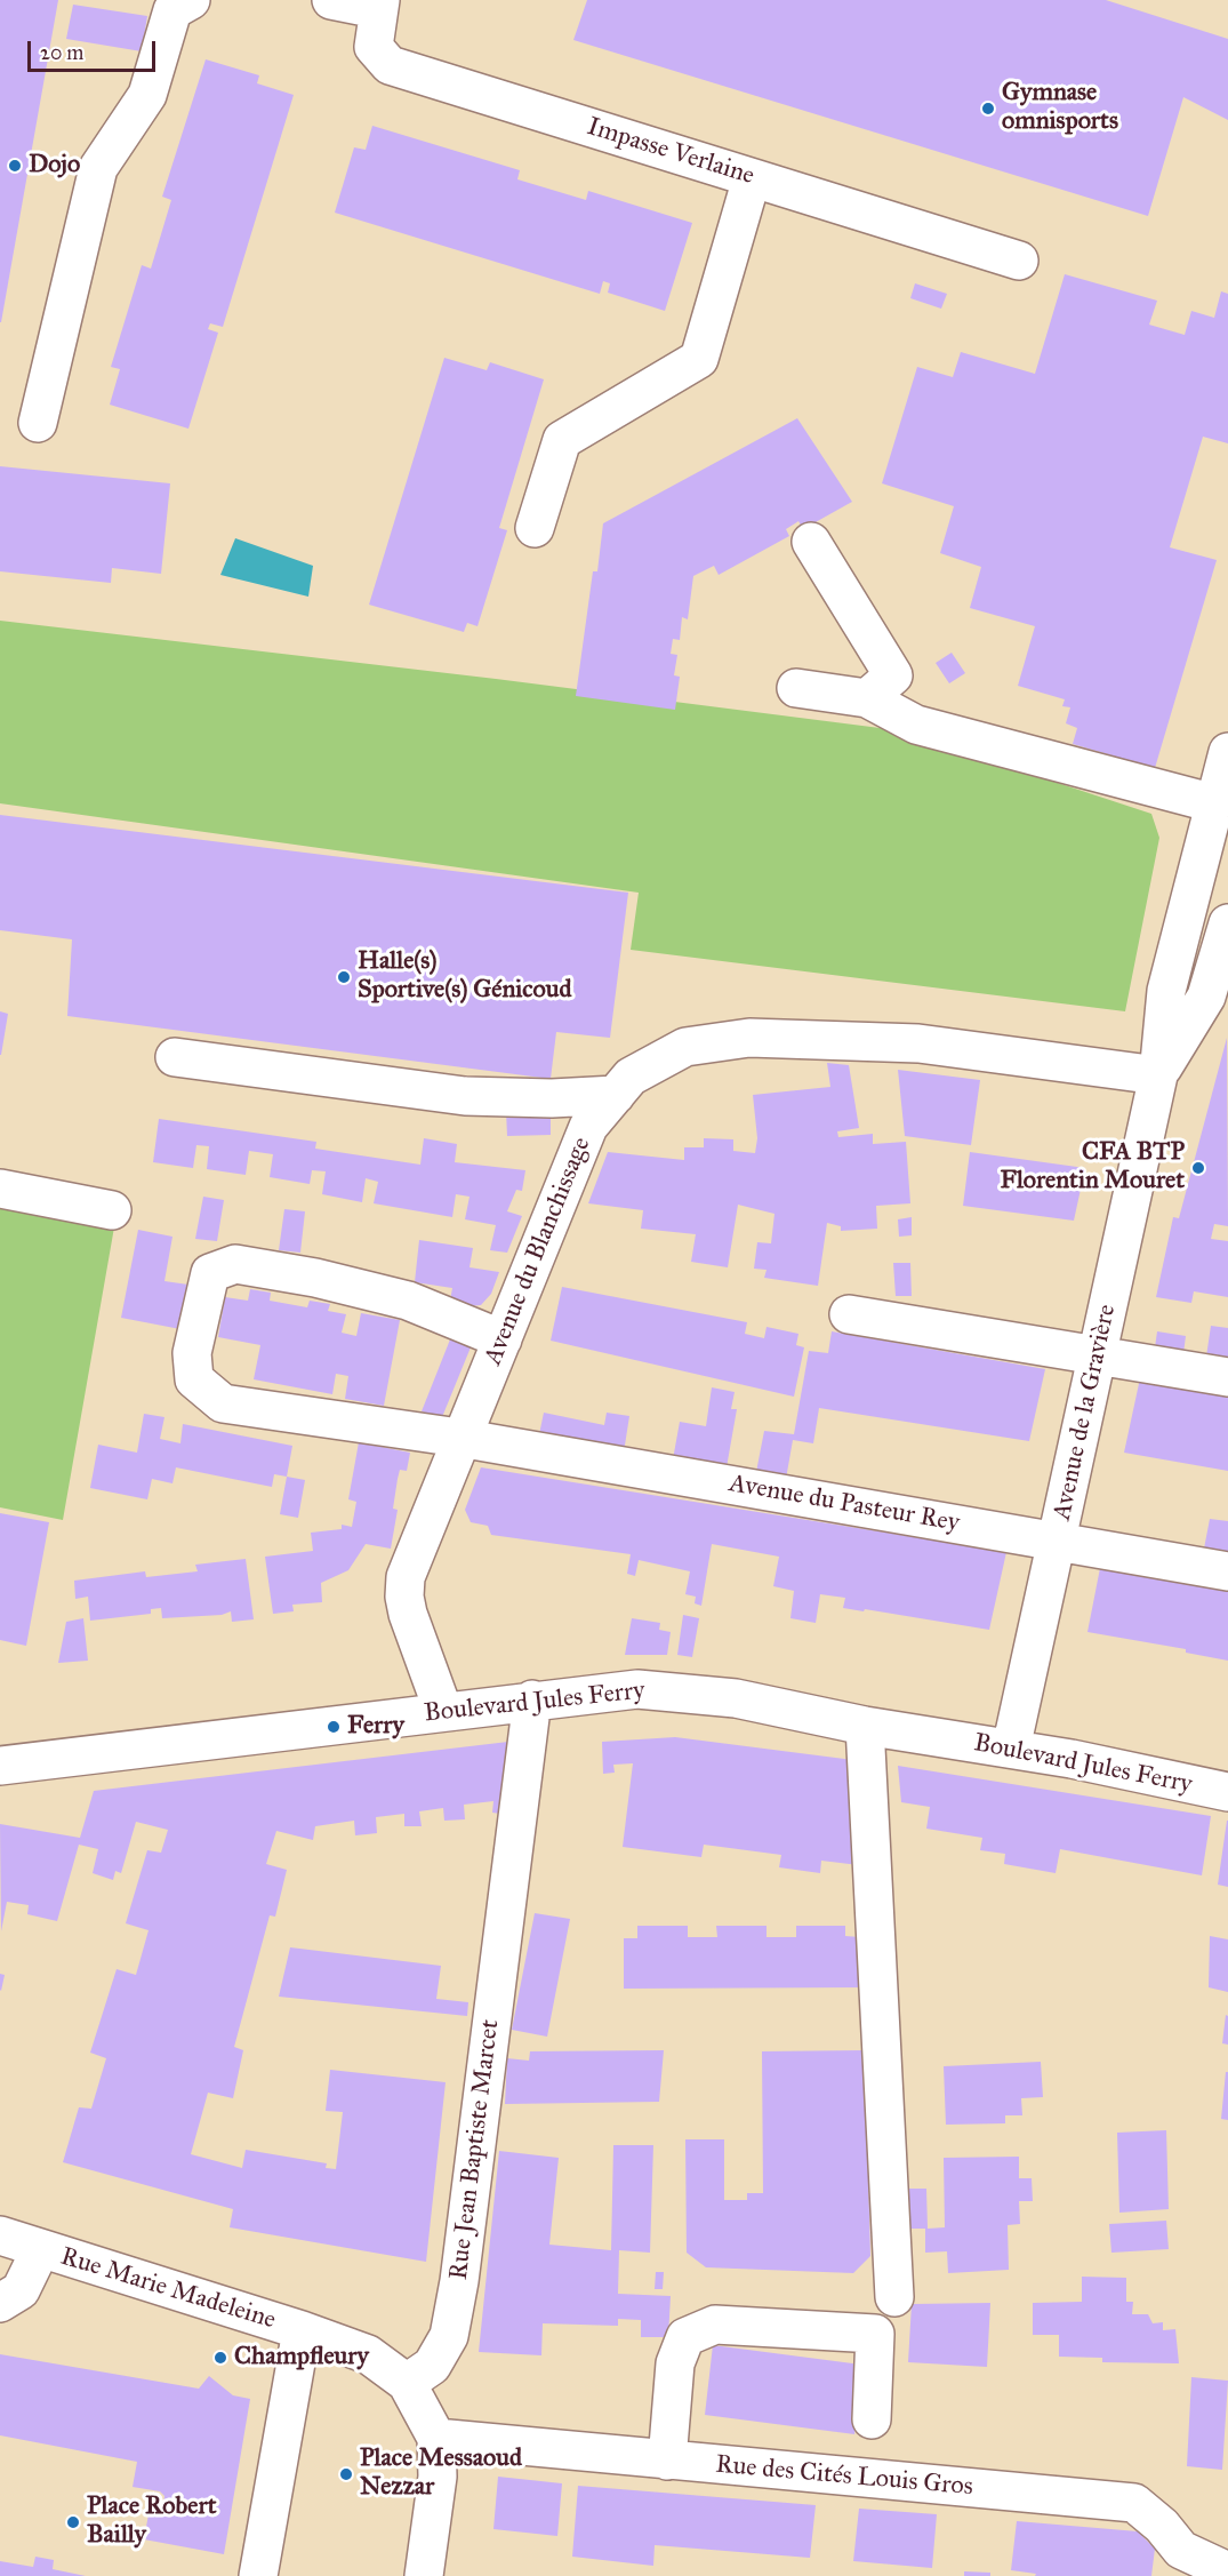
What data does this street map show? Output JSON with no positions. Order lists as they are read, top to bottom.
{
  "streets": {
    "street": [
      "Impasse Verlaine",
      "Avenue du Blanchissage",
      "Avenue de la Gravière",
      "Avenue du Pasteur Rey",
      "Boulevard Jules Ferry",
      "Rue Jean Baptiste Marcet",
      "Rue Marie Madeleine",
      "Rue des Cités Louis Gros"
    ]
  },
  "crossings": [
    ["Avenue du Blanchissage", "Avenue de la Gravière"],
    ["Avenue du Blanchissage", "Avenue du Pasteur Rey"],
    ["Avenue du Blanchissage", "Boulevard Jules Ferry"],
    ["Avenue de la Gravière", "Avenue du Pasteur Rey"],
    ["Avenue de la Gravière", "Boulevard Jules Ferry"],
    ["Boulevard Jules Ferry", "Rue Jean Baptiste Marcet"],
    ["Rue Jean Baptiste Marcet", "Rue Marie Madeleine"]
  ],
  "places": [
    "Gymnase omnisports",
    "Dojo",
    "Halle(s) Sportive(s) Génicoud",
    "CFA BTP Florentin Mouret",
    "Ferry",
    "Champfleury",
    "Place Messaoud Nezzar",
    "Place Robert Bailly"
  ],
  "scale_bar": "20 m"
}
